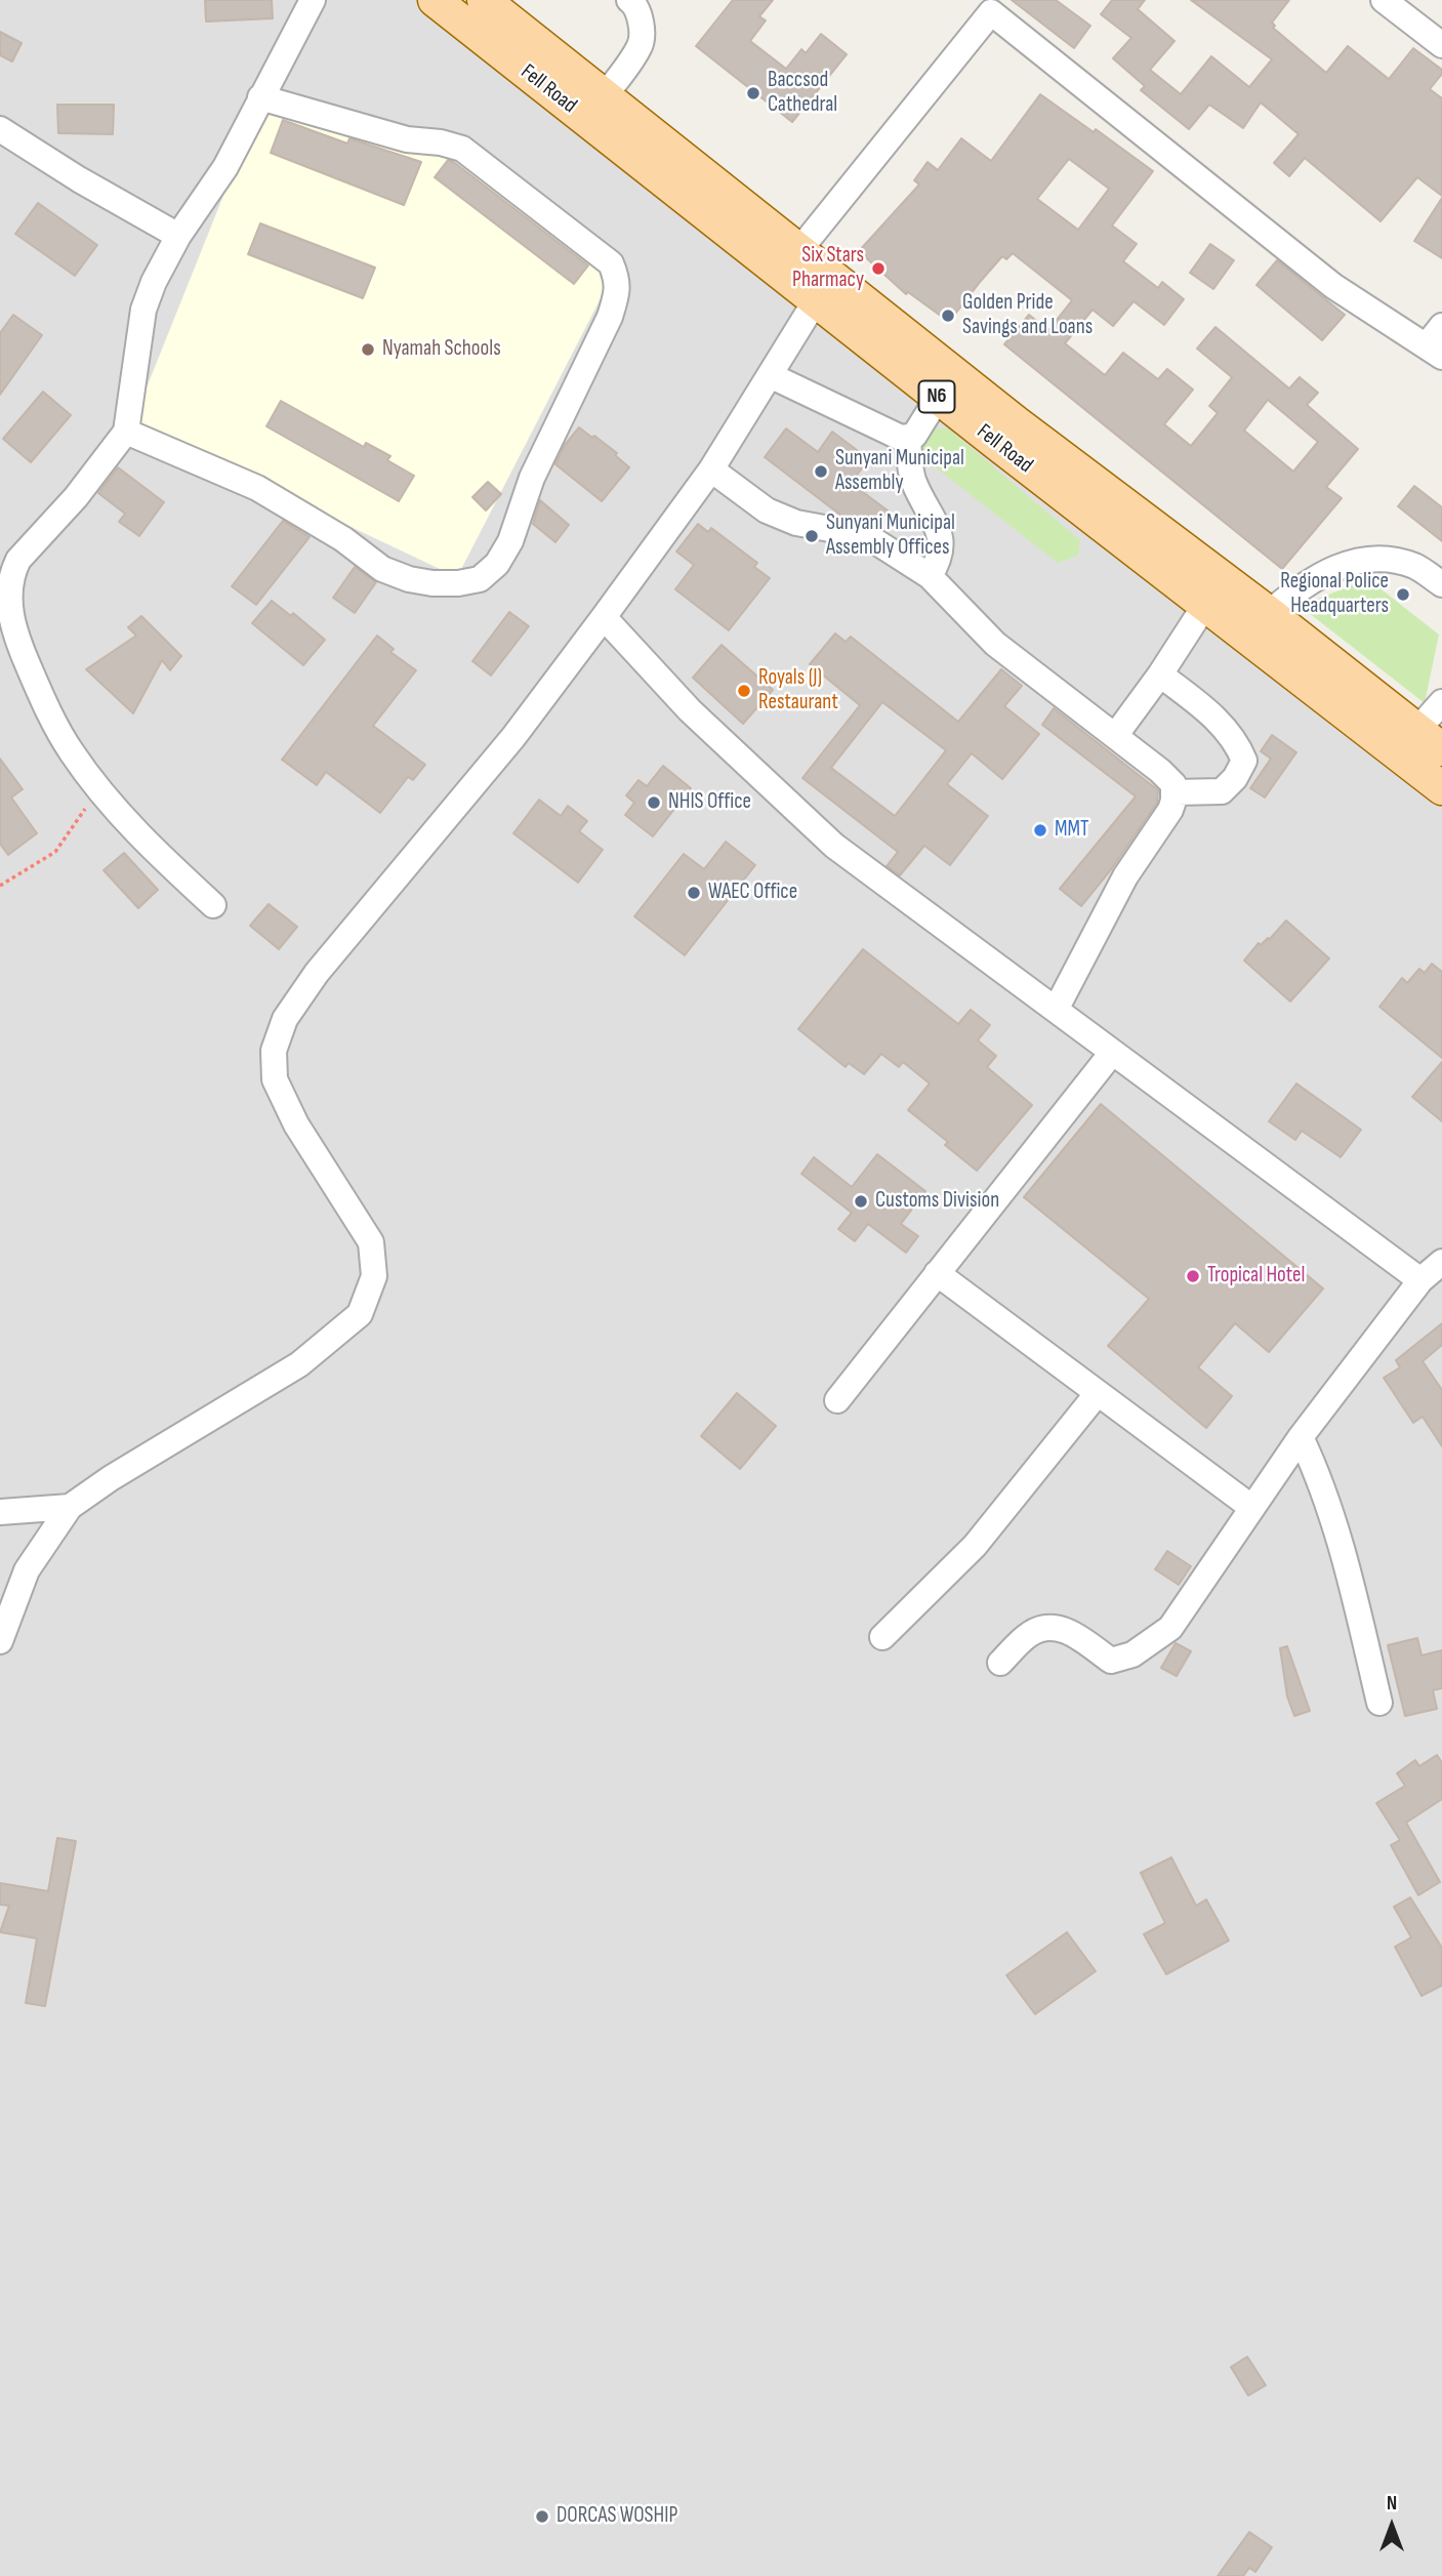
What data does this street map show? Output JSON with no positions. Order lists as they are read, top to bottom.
{
  "streets": {
    "main road": ["Fell Road", "N6"]
  },
  "places": [
    "Baccsod Cathedral",
    "Six Stars Pharmacy",
    "Golden Pride Savings and Loans",
    "Nyamah Schools",
    "Sunyani Municipal Assembly",
    "Sunyani Municipal Assembly Offices",
    "Regional Police Headquarters",
    "Royals (J) Restaurant",
    "NHIS Office",
    "MMT",
    "WAEC Office",
    "Customs Division",
    "Tropical Hotel",
    "DORCAS WOSHIP"
  ],
  "north": "top"
}
